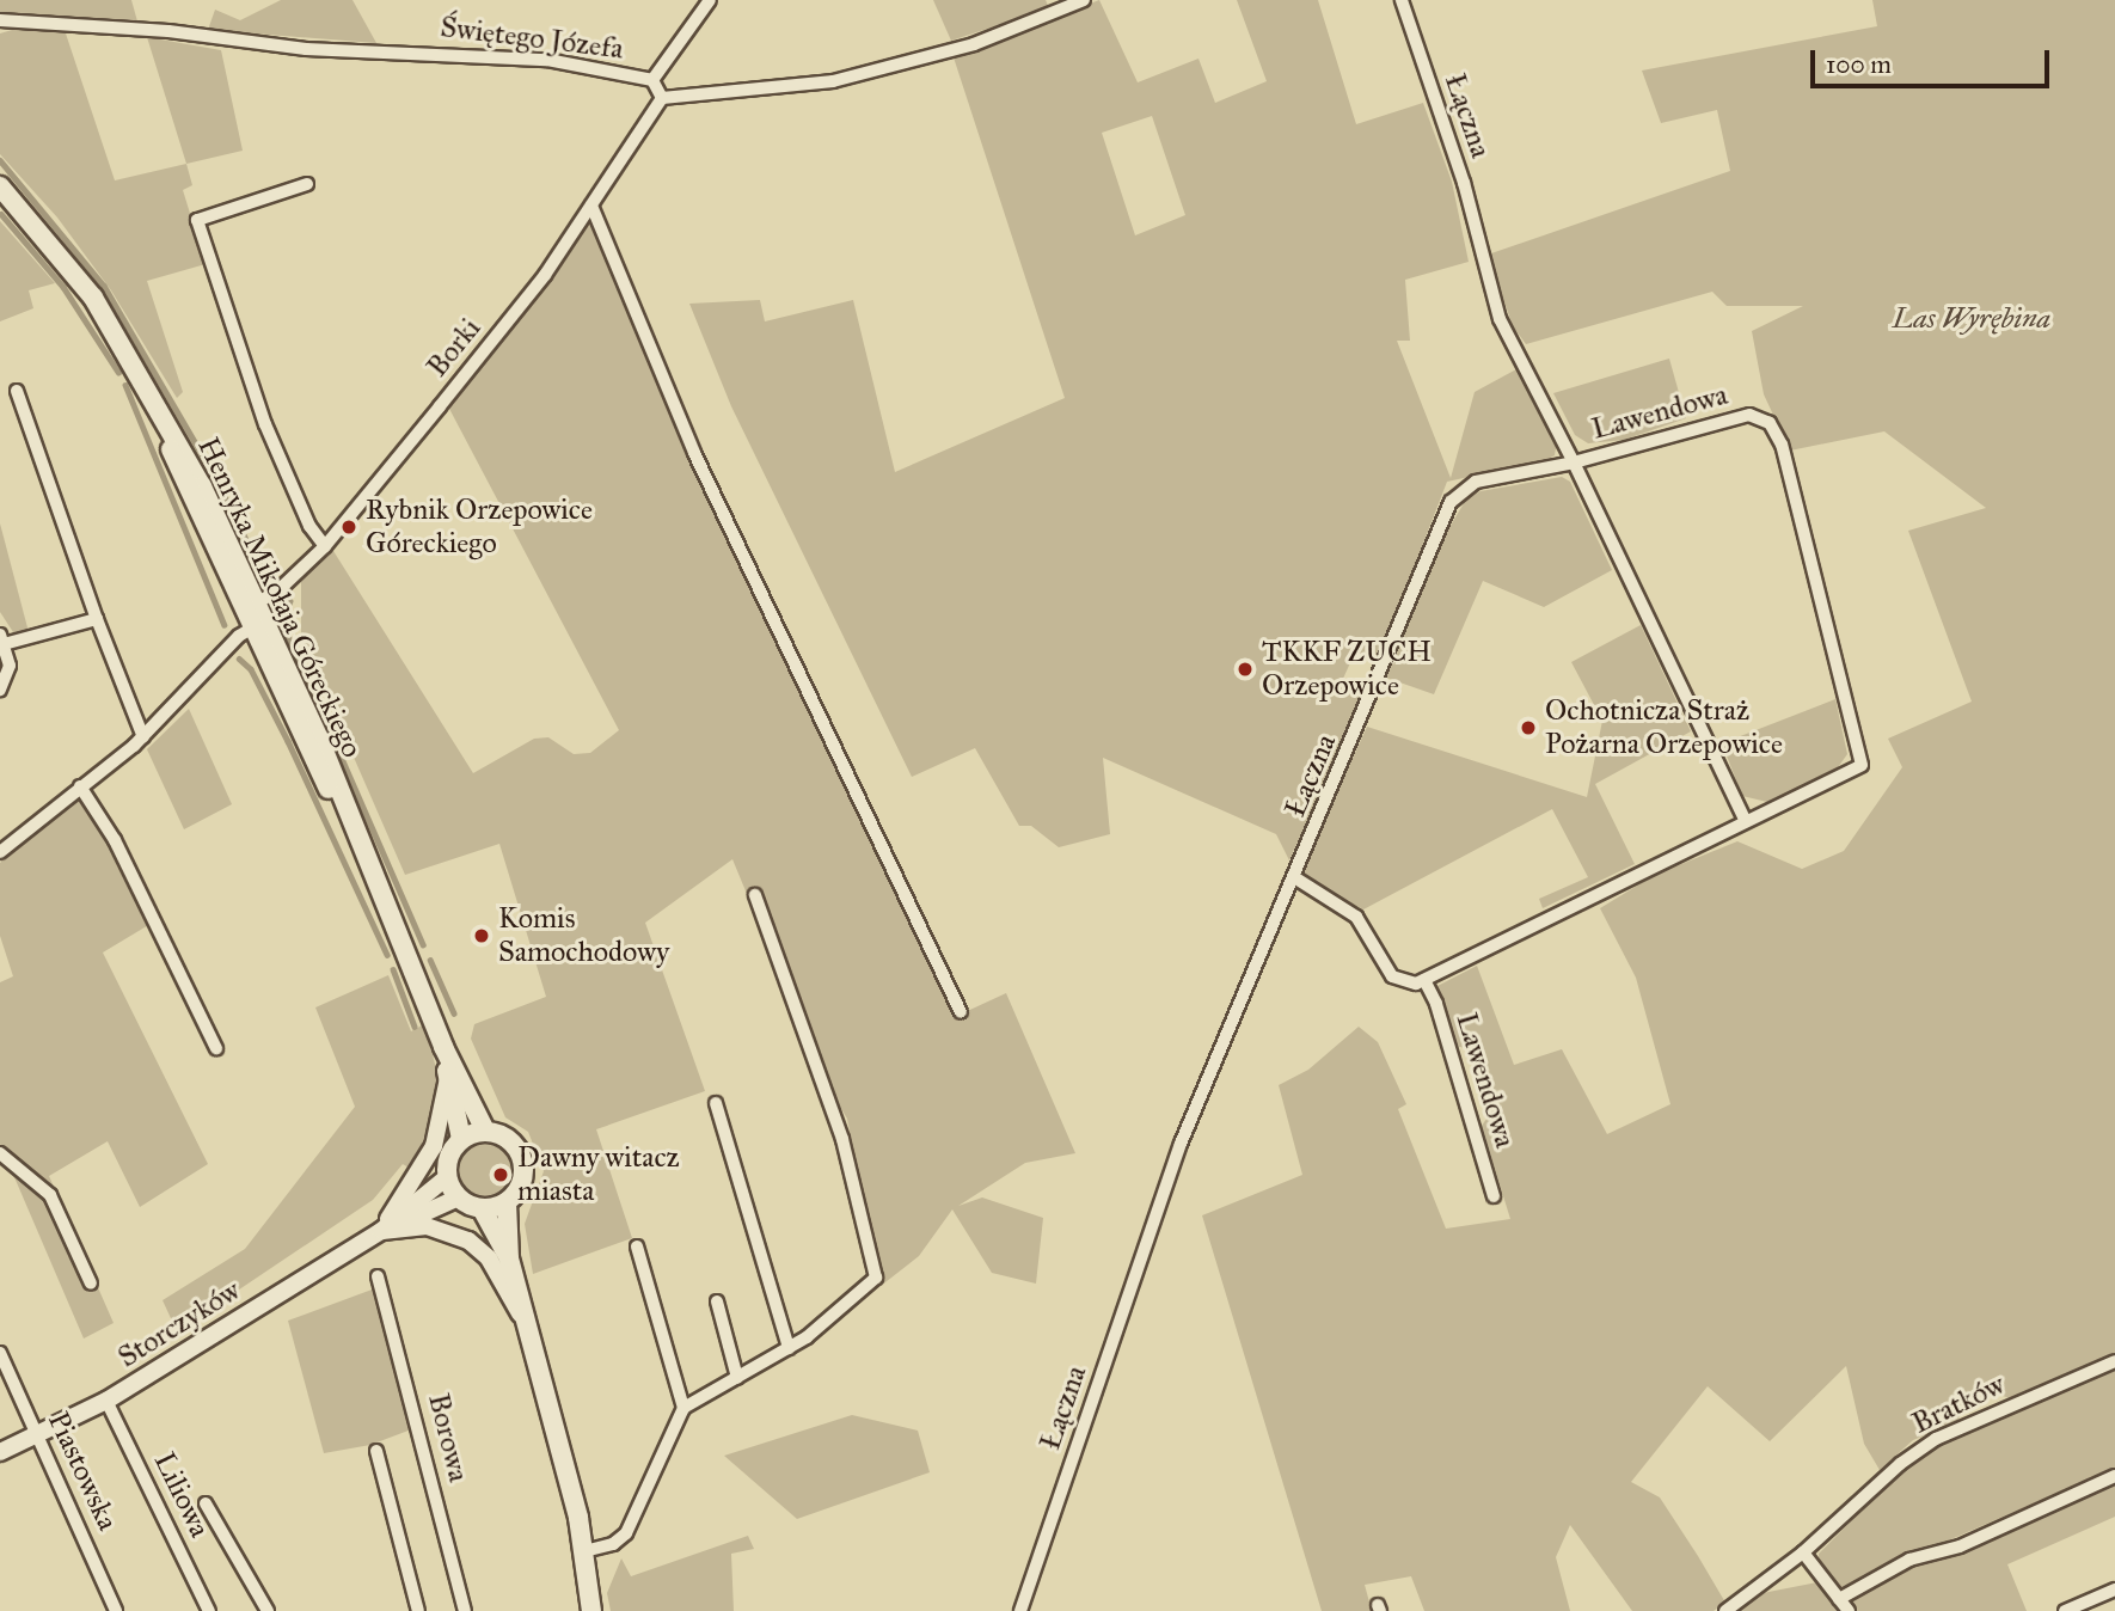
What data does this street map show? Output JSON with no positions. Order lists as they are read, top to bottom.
{
  "streets": {
    "main road": ["Henryka Mikołaja Góreckiego"],
    "street": [
      "Świętego Józefa",
      "Łączna",
      "Borki",
      "Lawendowa",
      "Storczyków",
      "Bratków",
      "Borowa",
      "Piastowska",
      "Liliowa"
    ]
  },
  "crossings": [
    ["Świętego Józefa", "Borki"],
    ["Łączna", "Lawendowa"],
    ["Borki", "Henryka Mikołaja Góreckiego"],
    ["Henryka Mikołaja Góreckiego", "Storczyków"],
    ["Storczyków", "Piastowska"],
    ["Storczyków", "Liliowa"]
  ],
  "parks": ["Las Wyrębina"],
  "places": [
    "Rybnik Orzepowice Góreckiego",
    "TKKF ZUCH Orzepowice",
    "Ochotnicza Straż Pożarna Orzepowice",
    "Komis Samochodowy",
    "Dawny witacz miasta"
  ],
  "scale_bar": "100 m"
}
